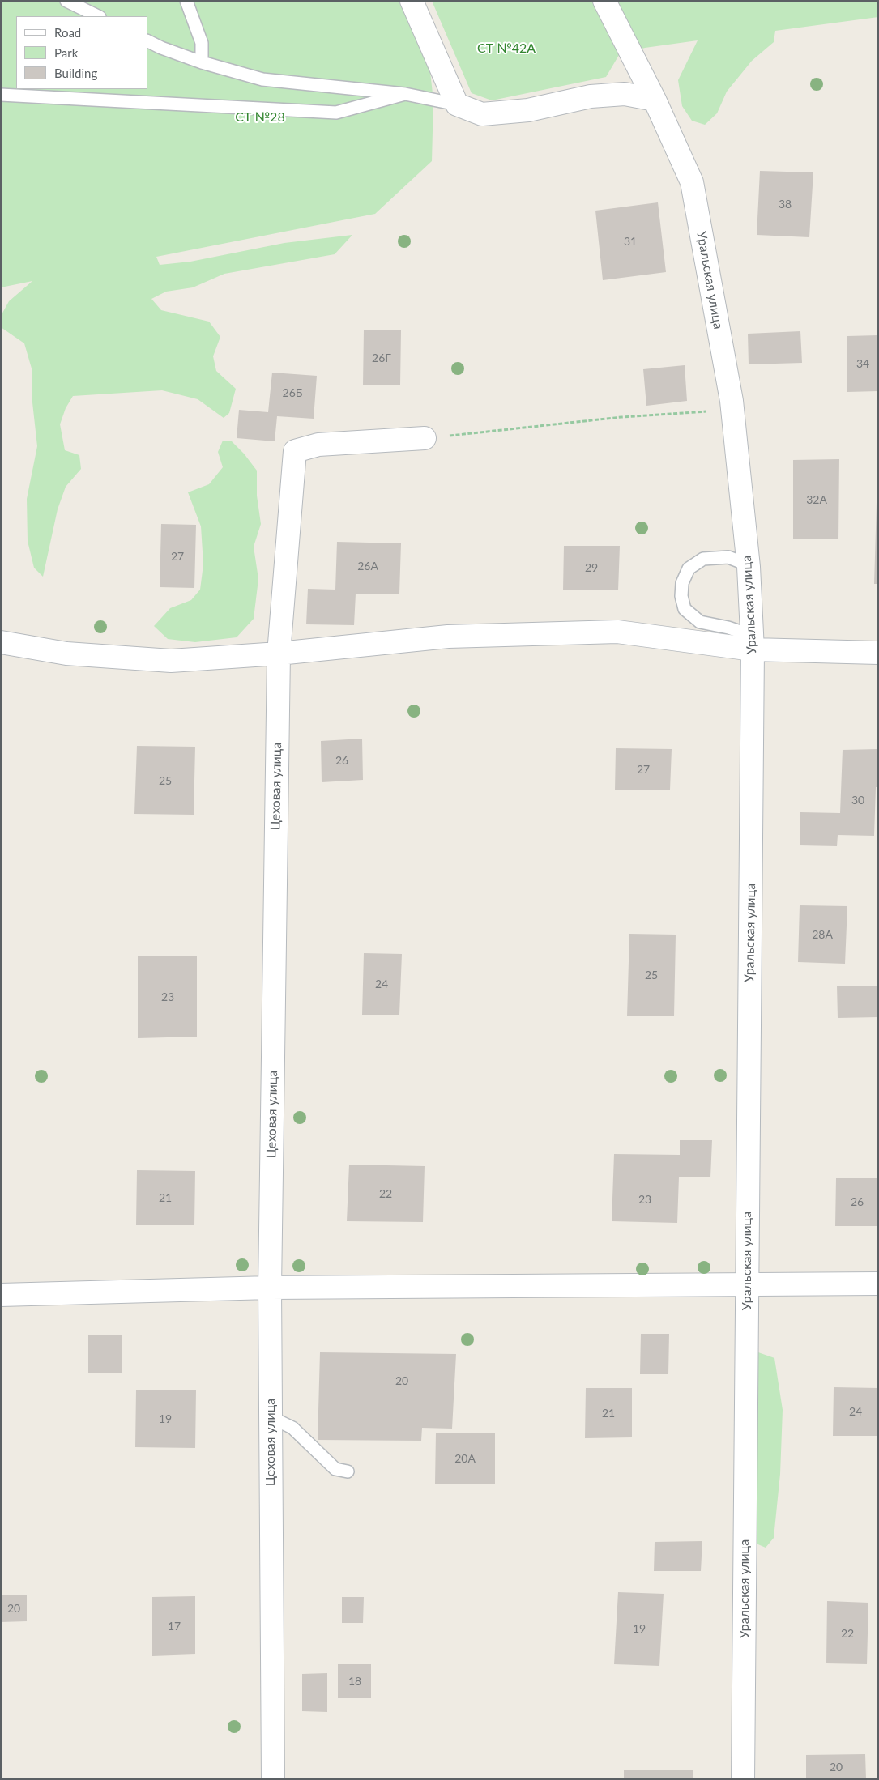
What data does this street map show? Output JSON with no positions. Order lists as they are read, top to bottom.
{
  "streets": {
    "street": ["Уральская улица", "Цеховая улица"]
  },
  "parks": ["СТ №42А", "СТ №28"],
  "house_numbers": [
    "38",
    "31",
    "26Г",
    "34",
    "26Б",
    "32А",
    "27",
    "26А",
    "29",
    "26",
    "27",
    "25",
    "30",
    "28А",
    "25",
    "24",
    "23",
    "22",
    "21",
    "23",
    "26",
    "20",
    "24",
    "21",
    "19",
    "20А",
    "20",
    "17",
    "19",
    "22",
    "18",
    "20"
  ],
  "legend": ["Road", "Park", "Building"]
}
